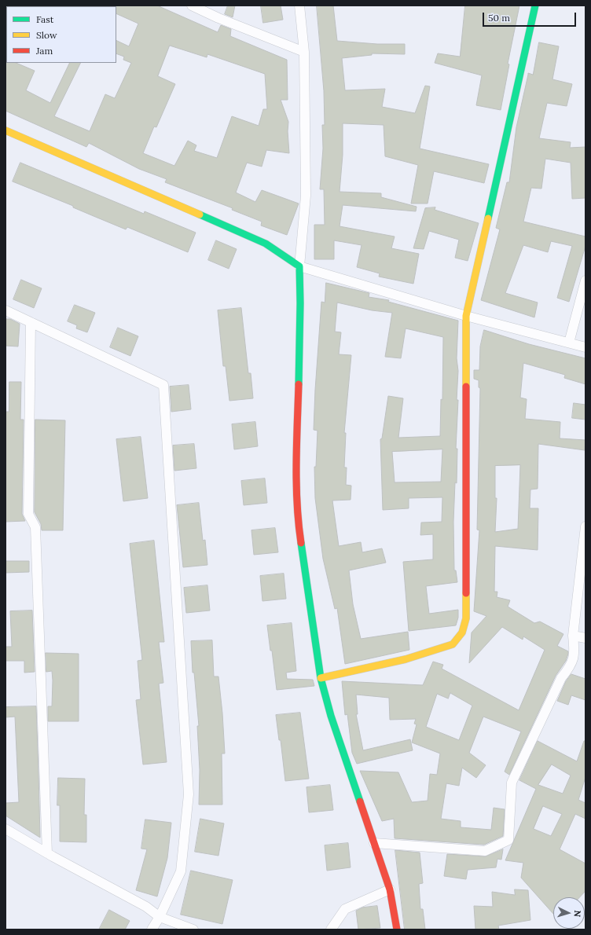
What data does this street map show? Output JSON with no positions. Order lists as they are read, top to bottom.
{
  "legend": ["Fast", "Slow", "Jam"],
  "scale_bar": "50 m",
  "north": "right"
}
